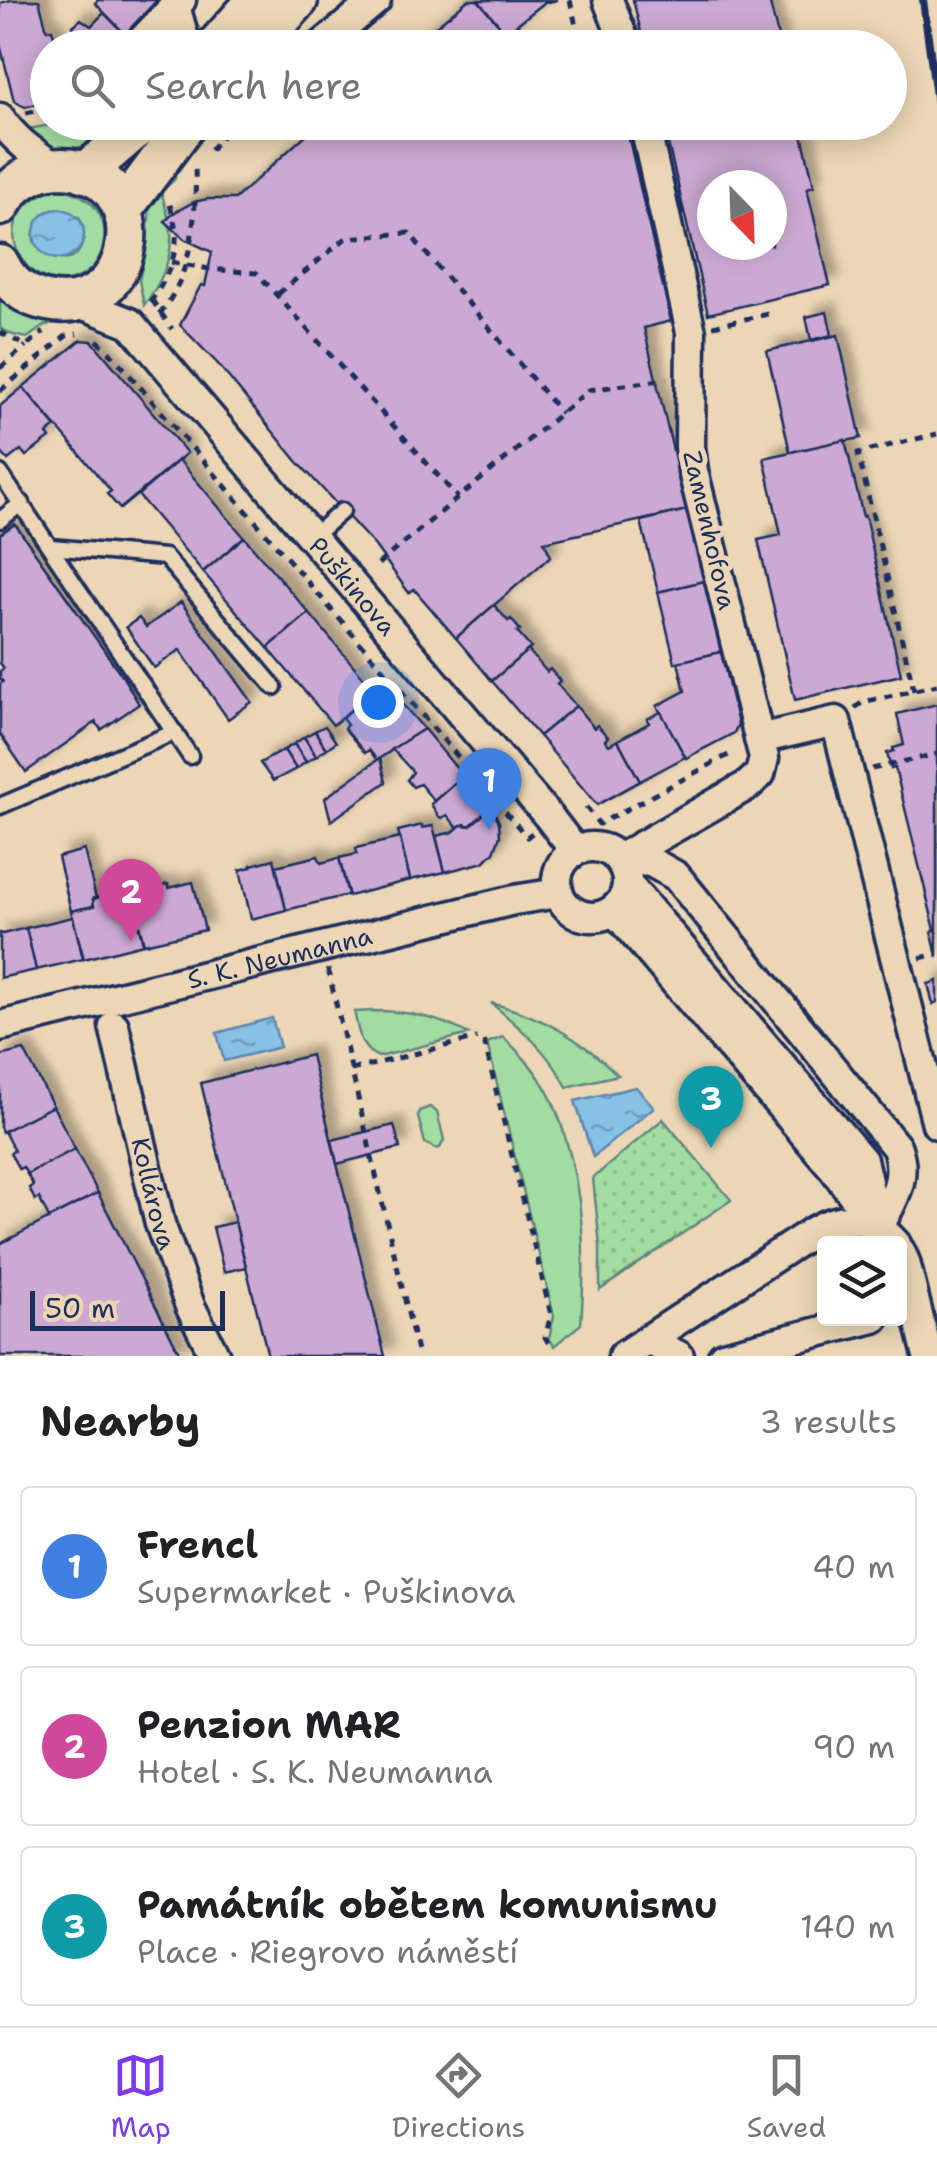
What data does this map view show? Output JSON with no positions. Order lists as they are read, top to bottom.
{
  "streets": {
    "street": [
      "Zamenhofova",
      "Puškinova",
      "S. K. Neumanna",
      "Kollárova"
    ]
  },
  "crossings": [
    ["Puškinova", "S. K. Neumanna"]
  ],
  "scale_bar": "50 m",
  "north": "bottom right",
  "page": {
    "search": "Search here",
    "pins": ["1", "2", "3"],
    "scale": "50 m",
    "heading": ["Nearby", "3 results"],
    "list": [
      {
        "mark": "1",
        "name": "Frencl",
        "note": "Supermarket · Puškinova",
        "value": "40 m"
      },
      {
        "mark": "2",
        "name": "Penzion MAR",
        "note": "Hotel · S. K. Neumanna",
        "value": "90 m"
      },
      {
        "mark": "3",
        "name": "Památník obětem komunismu",
        "note": "Place · Riegrovo náměstí",
        "value": "140 m"
      }
    ],
    "nav": ["Map", "Directions", "Saved"]
  }
}
